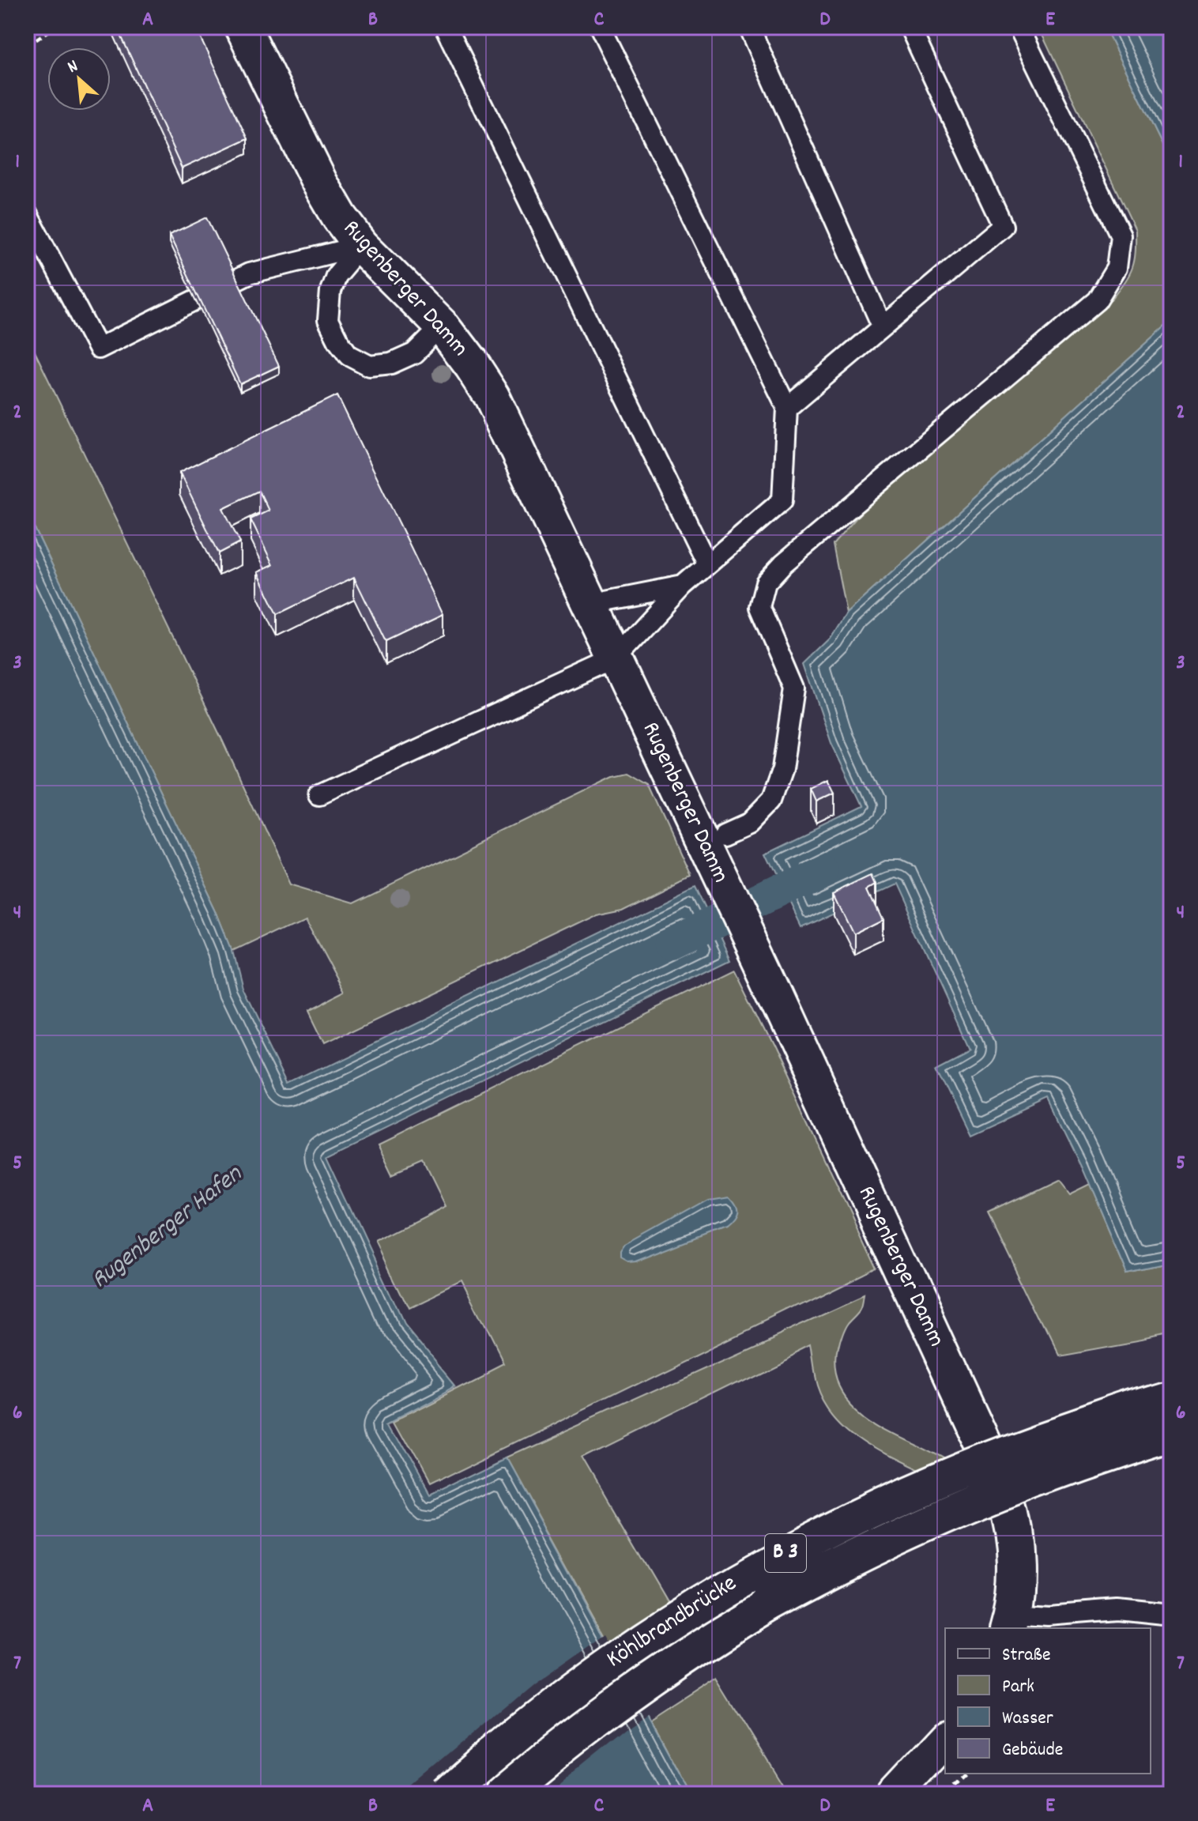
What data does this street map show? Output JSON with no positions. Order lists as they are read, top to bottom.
{
  "streets": {
    "street": ["Rugenberger Damm", "B 3", "Köhlbrandbrücke"]
  },
  "water": ["Rugenberger Hafen"],
  "legend": [
    "Straße",
    "Park",
    "Wasser",
    "Gebäude"
  ],
  "north": "top left",
  "grid": {
    "columns": [
      "A",
      "B",
      "C",
      "D",
      "E"
    ],
    "rows": [
      "1",
      "2",
      "3",
      "4",
      "5",
      "6",
      "7"
    ]
  }
}
